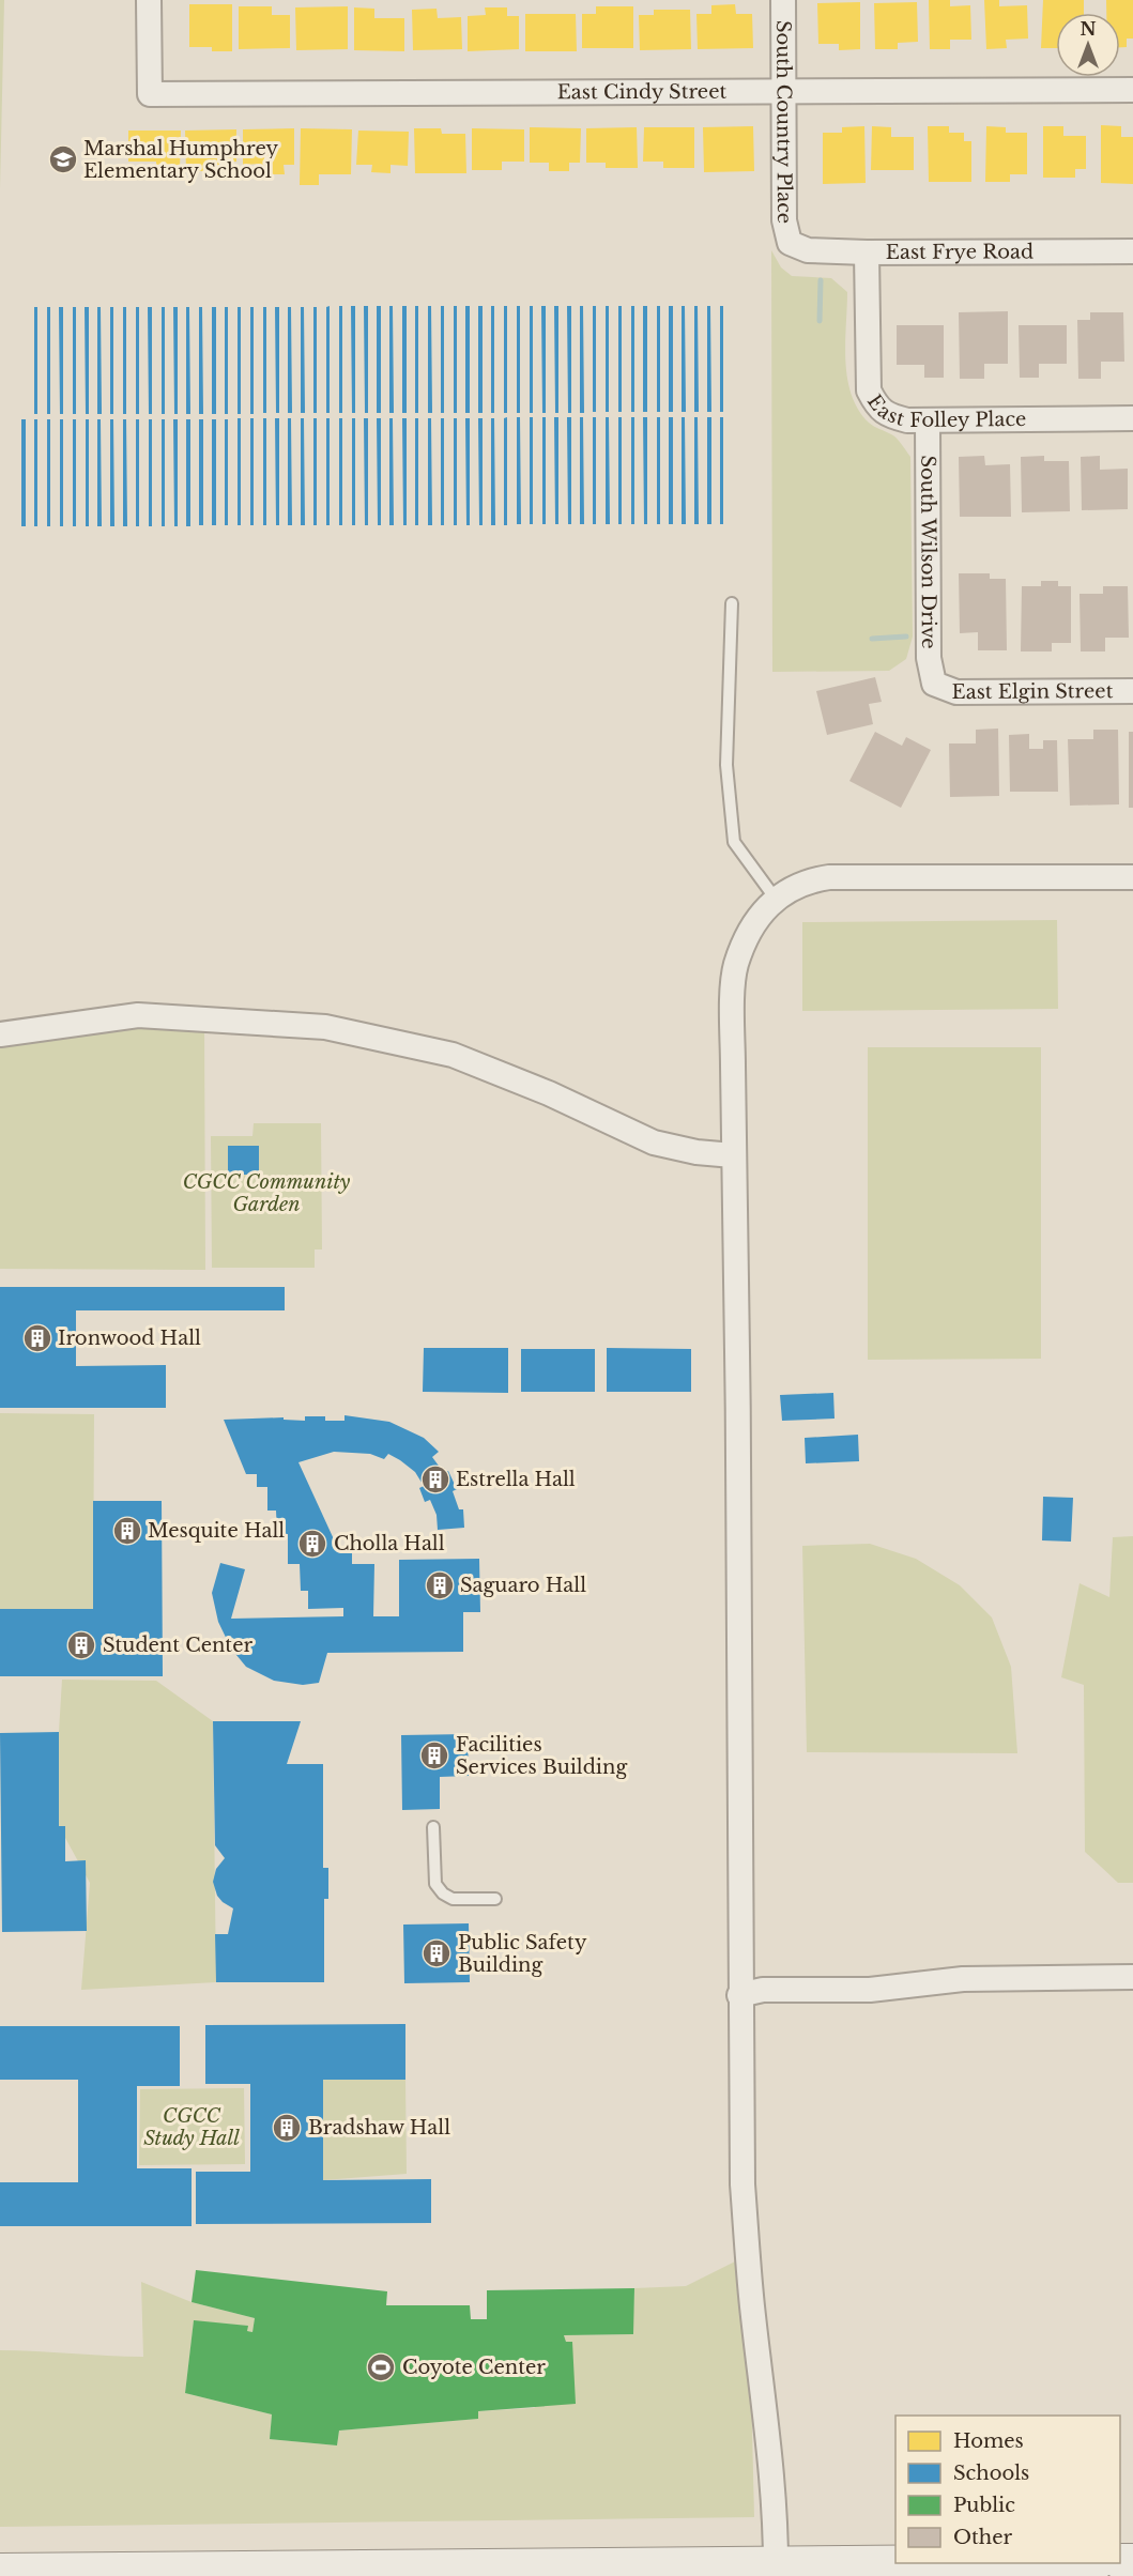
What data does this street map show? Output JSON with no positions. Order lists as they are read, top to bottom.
{
  "streets": {
    "street": [
      "East Cindy Street",
      "South Country Place",
      "East Frye Road",
      "East Folley Place",
      "South Wilson Drive",
      "East Elgin Street"
    ]
  },
  "crossings": [
    ["East Cindy Street", "South Country Place"],
    ["South Country Place", "East Frye Road"],
    ["East Frye Road", "East Folley Place"],
    ["East Folley Place", "South Wilson Drive"],
    ["South Wilson Drive", "East Elgin Street"]
  ],
  "parks": ["CGCC Community Garden", "CGCC Study Hall"],
  "places": {
    "school or university": ["Marshal Humphrey Elementary School"],
    "building": [
      "Ironwood Hall",
      "Estrella Hall",
      "Mesquite Hall",
      "Cholla Hall",
      "Saguaro Hall",
      "Student Center",
      "Facilities Services Building",
      "Public Safety Building",
      "Bradshaw Hall"
    ],
    "sports": ["Coyote Center"]
  },
  "legend": [
    "Homes",
    "Schools",
    "Public",
    "Other"
  ],
  "north": "top"
}
